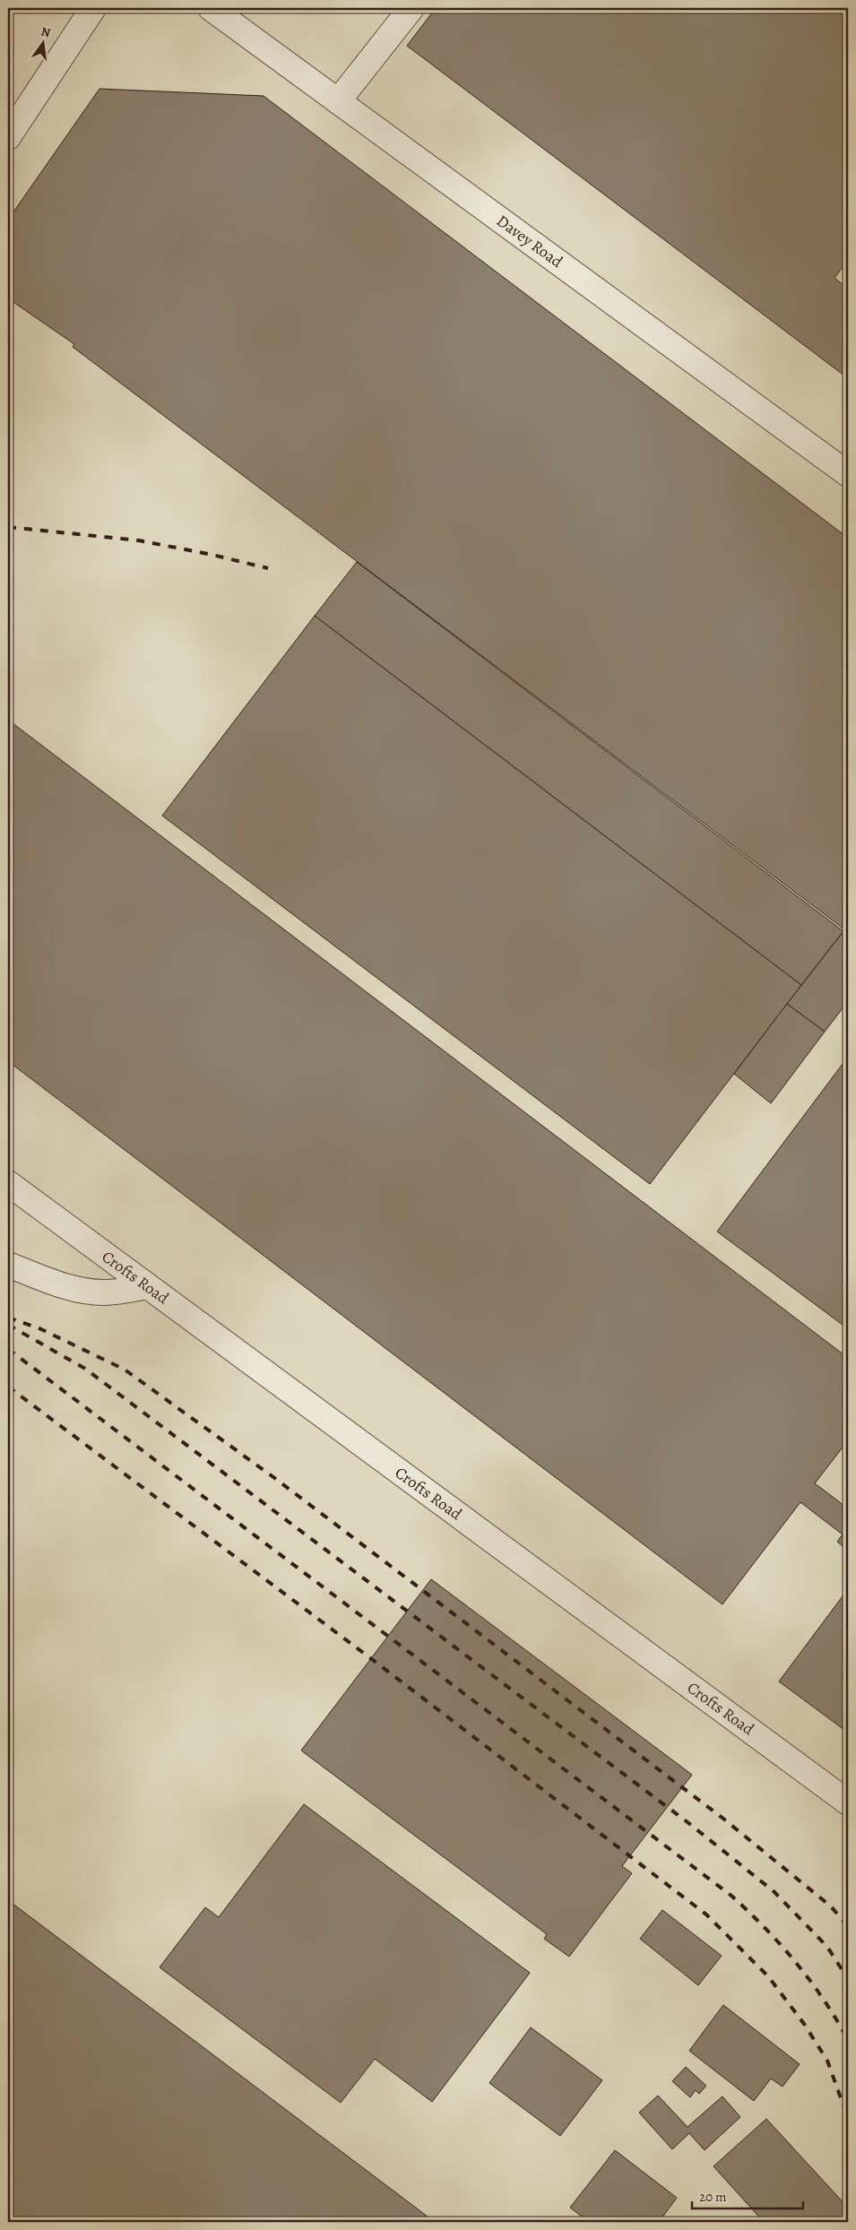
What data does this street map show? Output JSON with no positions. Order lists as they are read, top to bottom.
{
  "streets": {
    "street": ["Davey Road", "Crofts Road"]
  },
  "scale_bar": "20 m",
  "north": "top"
}
